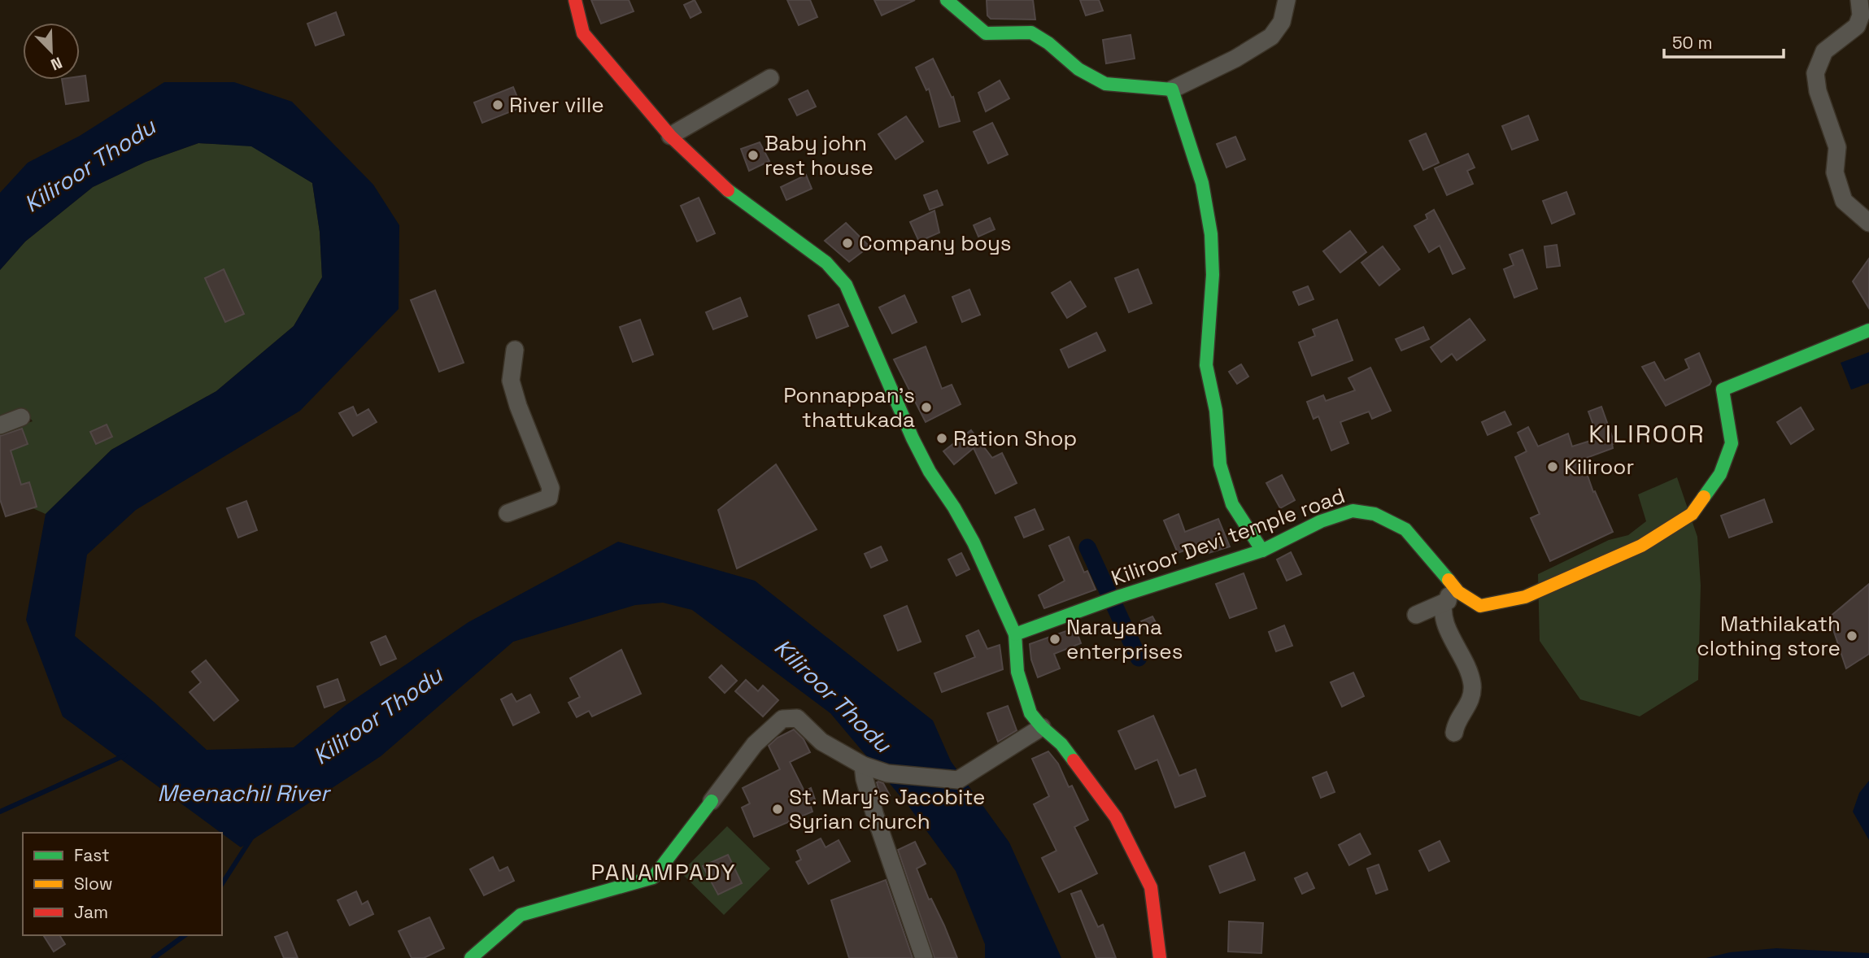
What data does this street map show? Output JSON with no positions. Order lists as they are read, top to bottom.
{
  "streets": {
    "street": ["Kiliroor Devi temple road"]
  },
  "districts": ["KILIROOR", "PANAMPADY"],
  "water": ["Kiliroor Thodu", "Meenachil River"],
  "places": [
    "River ville",
    "Baby john rest house",
    "Company boys",
    "Ponnappan's thattukada",
    "Ration Shop",
    "Kiliroor",
    "Mathilakath clothing store",
    "Narayana enterprises",
    "St. Mary's Jacobite Syrian church"
  ],
  "legend": ["Fast", "Slow", "Jam"],
  "scale_bar": "50 m",
  "north": "bottom right"
}
